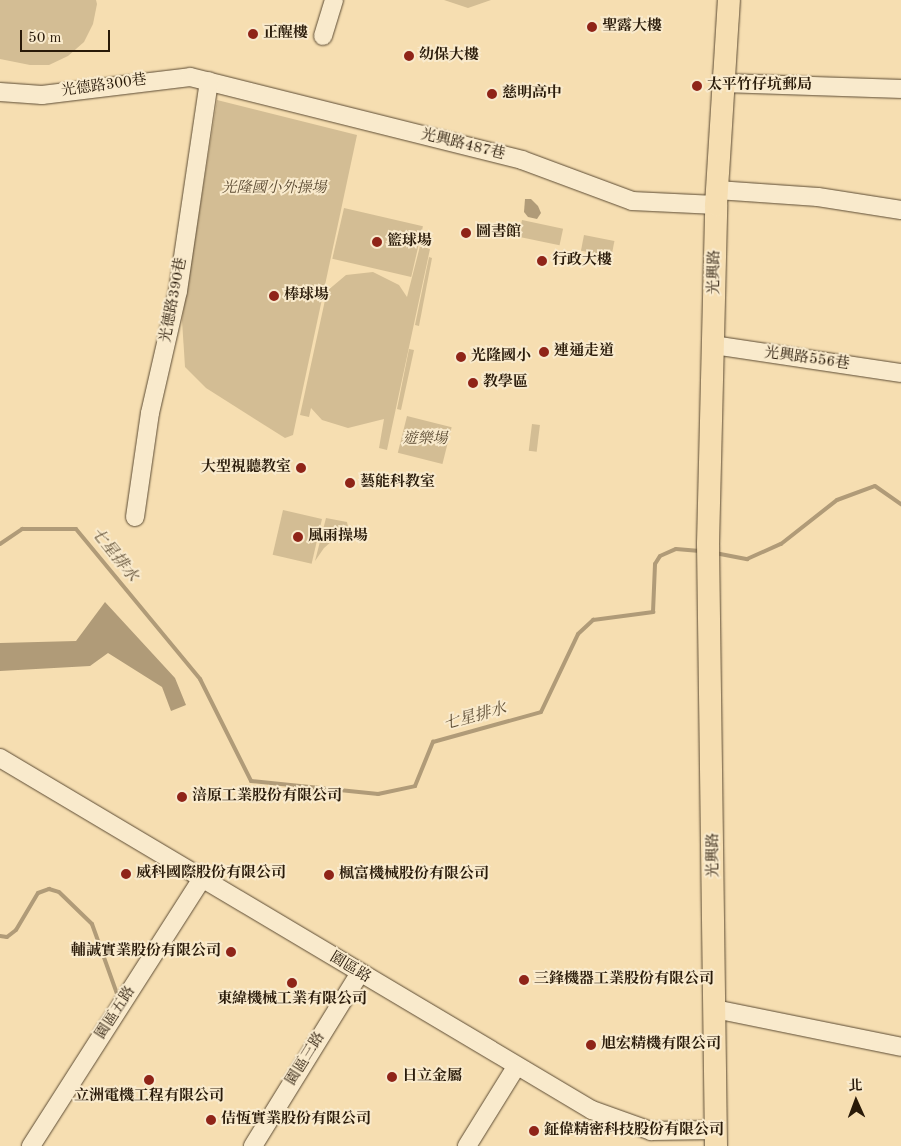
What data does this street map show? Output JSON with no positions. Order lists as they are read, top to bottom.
{
  "streets": {
    "main road": ["光興路"],
    "street": [
      "光德路300巷",
      "光興路487巷",
      "光德路390巷",
      "光興路556巷",
      "園區路",
      "園區五路",
      "園區三路"
    ]
  },
  "crossings": [
    ["光德路300巷", "光興路487巷"],
    ["光德路300巷", "光德路390巷"],
    ["光興路487巷", "光興路"],
    ["光興路487巷", "光德路390巷"],
    ["光興路", "光興路556巷"],
    ["光興路", "園區路"],
    ["園區路", "園區五路"],
    ["園區路", "園區三路"]
  ],
  "water": ["七星排水"],
  "parks": ["光隆國小外操場", "遊樂場"],
  "places": [
    "聖露大樓",
    "正醒樓",
    "幼保大樓",
    "太平竹仔坑郵局",
    "慈明高中",
    "圖書館",
    "籃球場",
    "行政大樓",
    "棒球場",
    "連通走道",
    "光隆國小",
    "教學區",
    "大型視聽教室",
    "藝能科教室",
    "風雨操場",
    "涪原工業股份有限公司",
    "威科國際股份有限公司",
    "楓富機械股份有限公司",
    "輔誠實業股份有限公司",
    "三鋒機器工業股份有限公司",
    "東緯機械工業有限公司",
    "旭宏精機有限公司",
    "日立金屬",
    "立洲電機工程有限公司",
    "佶恆實業股份有限公司",
    "鉦偉精密科技股份有限公司"
  ],
  "scale_bar": "50 m",
  "north": "top"
}
